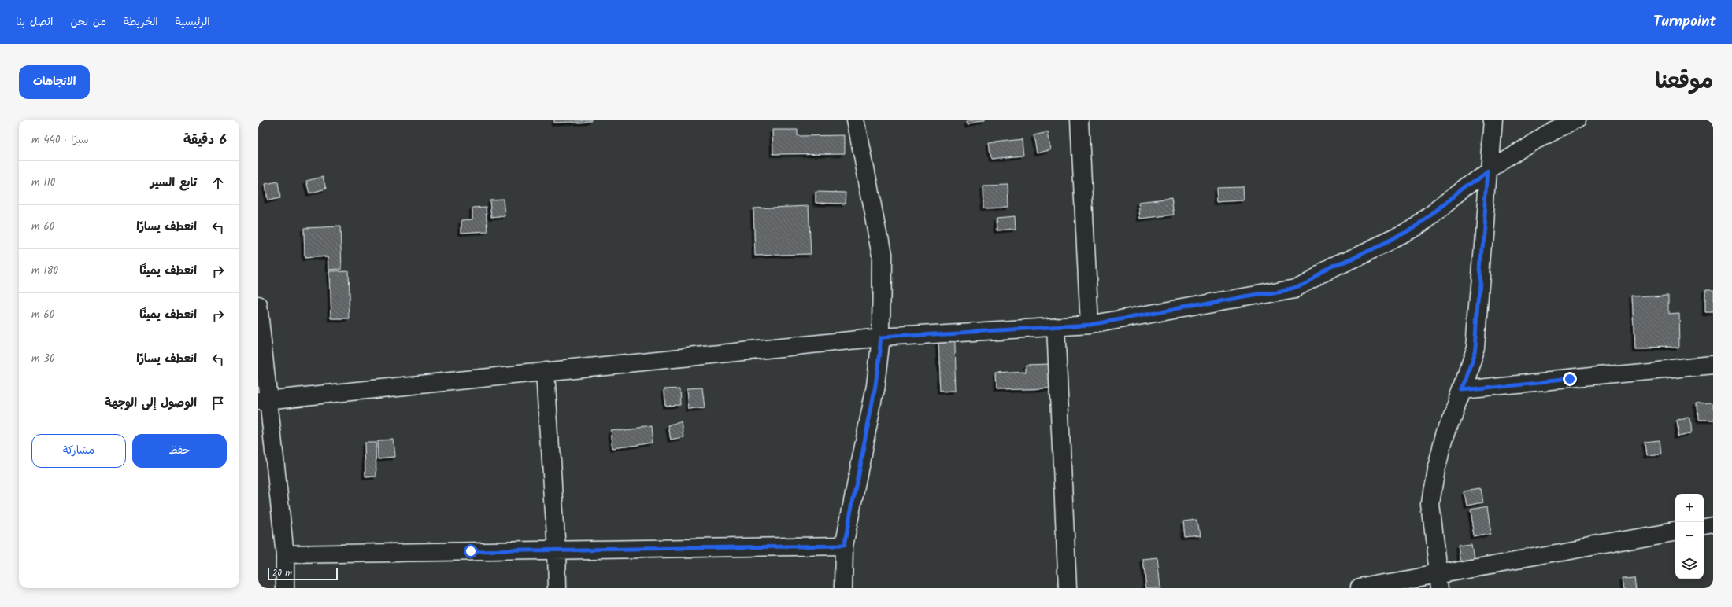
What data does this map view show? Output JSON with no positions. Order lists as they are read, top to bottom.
{
  "scale_bar": "20 m",
  "page": {
    "header": "Turnpoint",
    "nav": [
      "الرئيسية",
      "الخريطة",
      "من نحن",
      "اتصل بنا"
    ],
    "title": "موقعنا",
    "buttons": [
      "الاتجاهات",
      ["حفظ", "مشاركة"]
    ],
    "heading": ["6 دقيقة", "سيرًا · 440 m"],
    "list": [
      ["تابع السير", "110 m"],
      ["انعطف يسارًا", "60 m"],
      ["انعطف يمينًا", "180 m"],
      ["انعطف يمينًا", "60 m"],
      ["انعطف يسارًا", "30 m"],
      "الوصول إلى الوجهة"
    ],
    "map_buttons": ["+", "−"],
    "scale": "20 m"
  }
}
